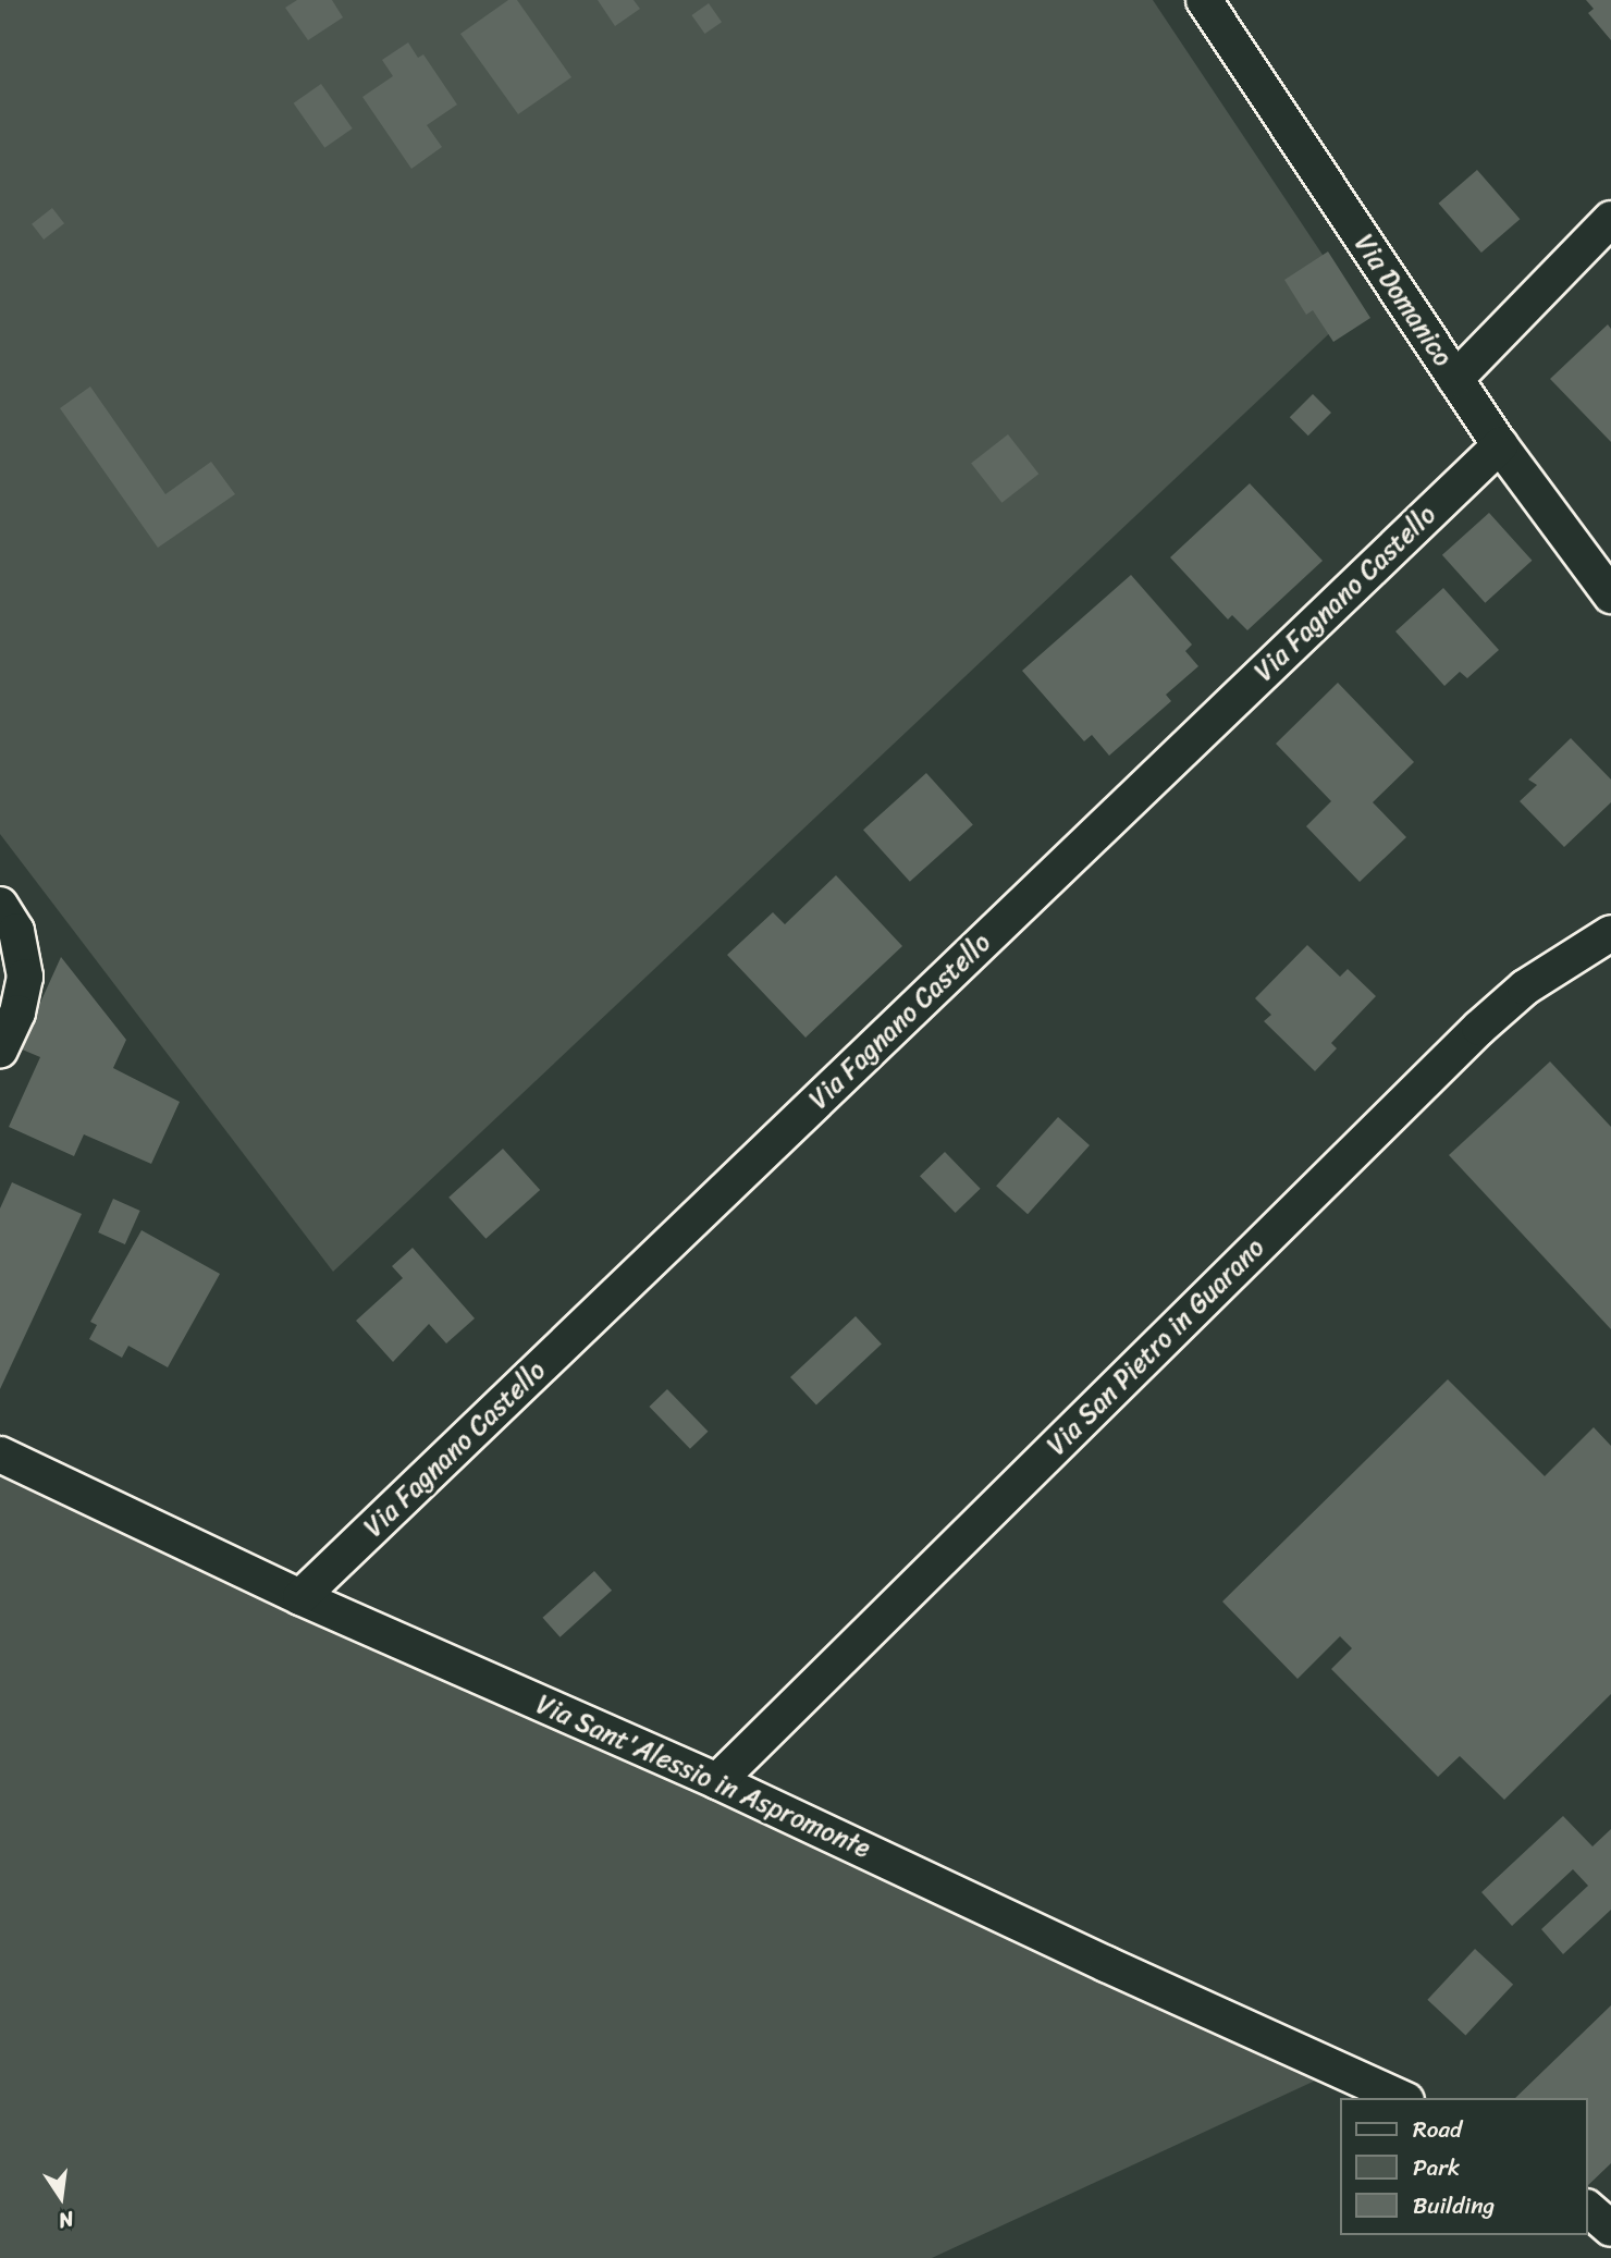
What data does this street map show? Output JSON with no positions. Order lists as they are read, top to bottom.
{
  "streets": {
    "street": [
      "Via Domanico",
      "Via Fagnano Castello",
      "Via San Pietro in Guarano",
      "Via Sant'Alessio in Aspromonte"
    ]
  },
  "crossings": [
    ["Via Domanico", "Via Fagnano Castello"],
    ["Via Fagnano Castello", "Via Sant'Alessio in Aspromonte"],
    ["Via San Pietro in Guarano", "Via Sant'Alessio in Aspromonte"]
  ],
  "legend": ["Road", "Park", "Building"],
  "north": "bottom"
}
